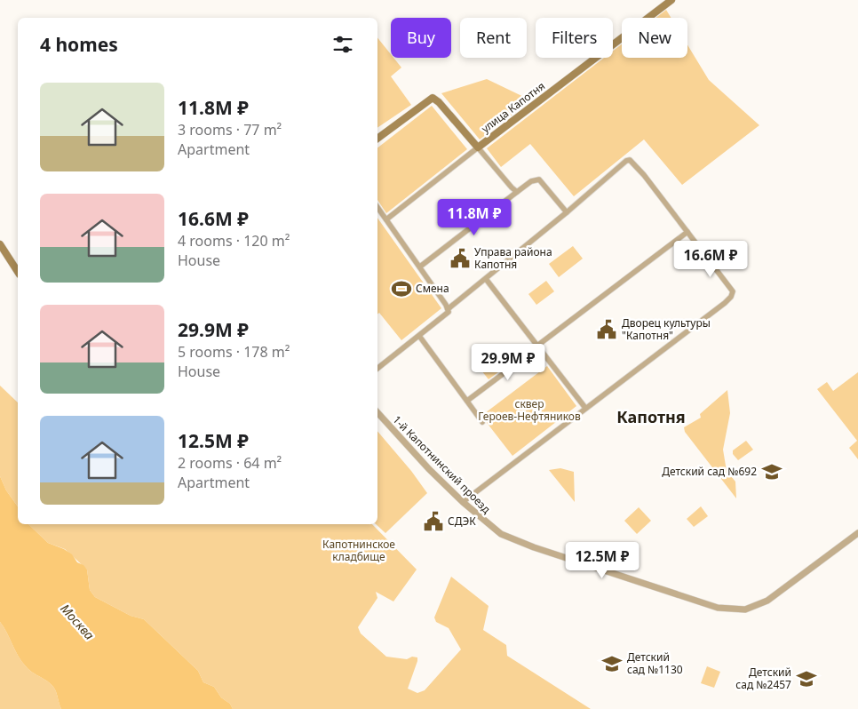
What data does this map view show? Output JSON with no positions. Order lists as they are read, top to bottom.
{
  "streets": {
    "main road": ["улица Капотня"],
    "street": ["1-й Капотнинский проезд"]
  },
  "districts": ["Капотня"],
  "water": ["Москва"],
  "parks": ["сквер Героев-Нефтяников", "Капотнинское кладбище"],
  "places": {
    "public building": ["Управа района Капотня", "Дворец культуры \"Капотня\"", "СДЭК"],
    "sports": ["Смена"],
    "school or university": ["Детский сад №692", "Детский сад №1130", "Детский сад №2457"]
  },
  "page": {
    "chip": [
      "Buy",
      "Rent",
      "Filters",
      "New"
    ],
    "heading": "4 homes",
    "list": [
      {
        "name": "11.8M ₽",
        "note": "3 rooms · 77 m² · Apartment"
      },
      {
        "name": "16.6M ₽",
        "note": "4 rooms · 120 m² · House"
      },
      {
        "name": "29.9M ₽",
        "note": "5 rooms · 178 m² · House"
      },
      {
        "name": "12.5M ₽",
        "note": "2 rooms · 64 m² · Apartment"
      }
    ],
    "price": [
      "11.8M ₽",
      "16.6M ₽",
      "29.9M ₽",
      "12.5M ₽"
    ]
  }
}
